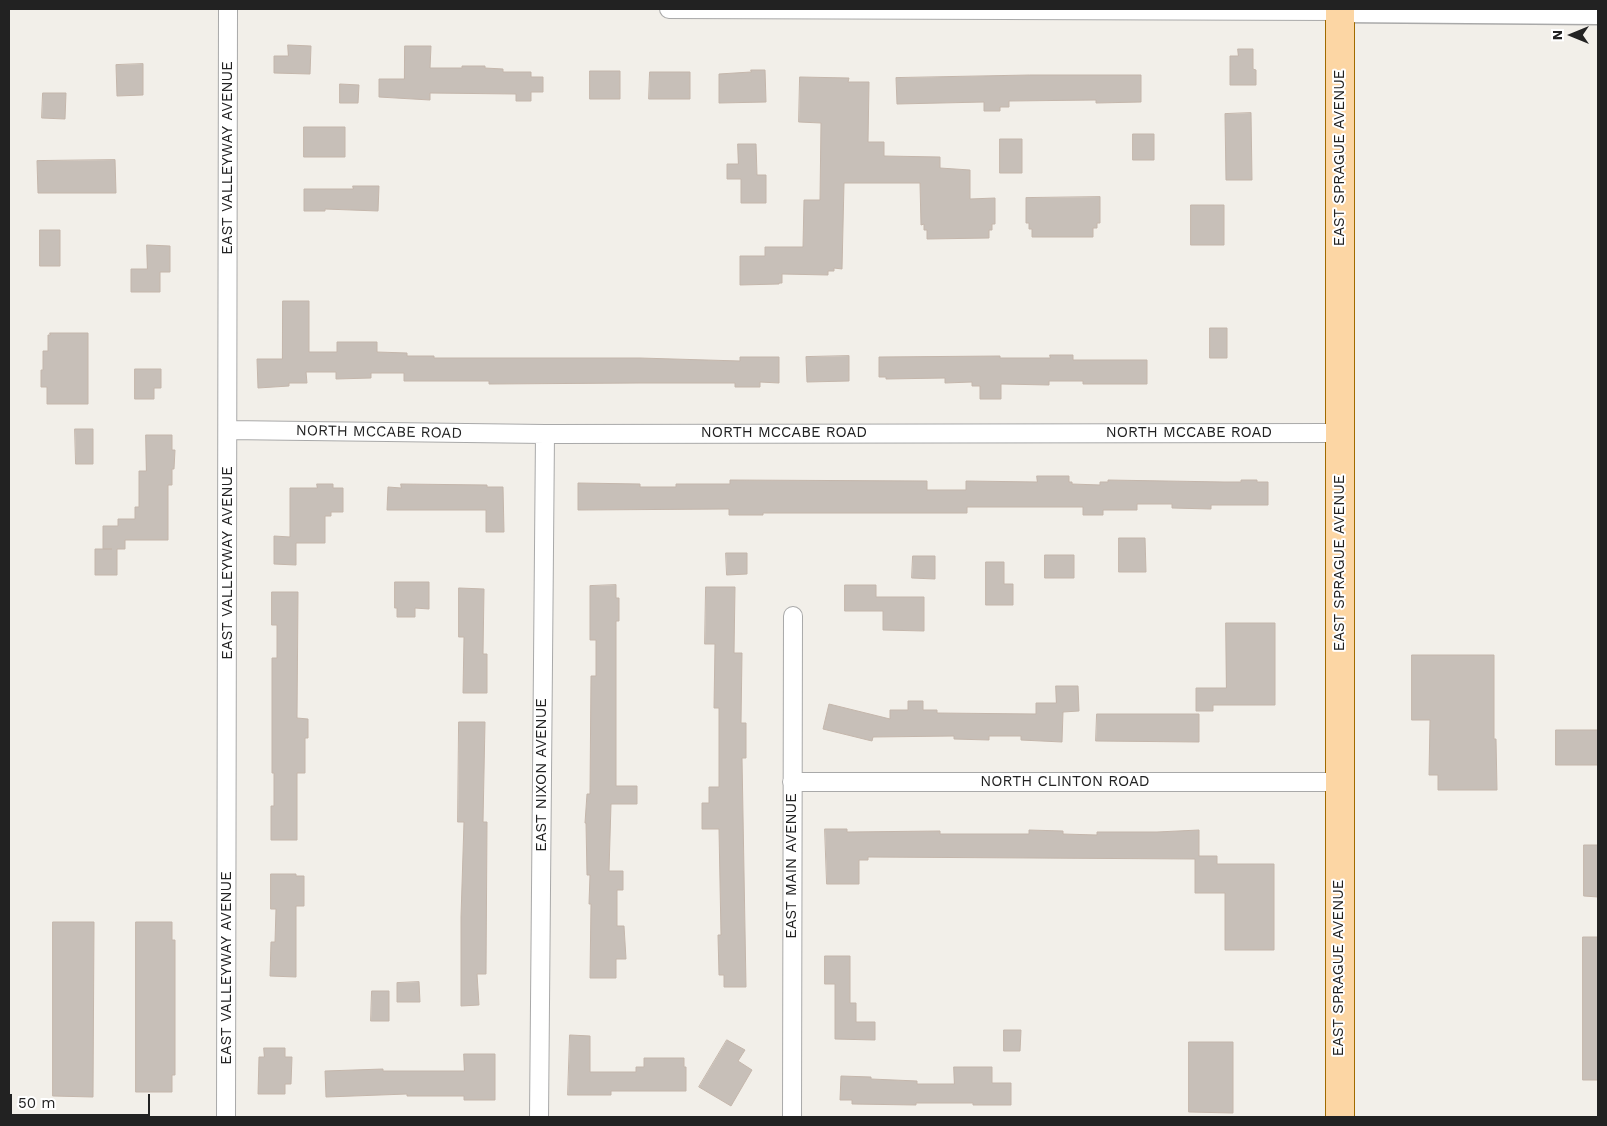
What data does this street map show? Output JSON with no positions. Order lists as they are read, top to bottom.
{
  "streets": {
    "main road": ["EAST SPRAGUE AVENUE"],
    "street": [
      "EAST VALLEYWAY AVENUE",
      "NORTH MCCABE ROAD",
      "EAST NIXON AVENUE",
      "NORTH CLINTON ROAD",
      "EAST MAIN AVENUE"
    ]
  },
  "crossings": [
    ["EAST VALLEYWAY AVENUE", "NORTH MCCABE ROAD"],
    ["EAST SPRAGUE AVENUE", "NORTH MCCABE ROAD"],
    ["EAST SPRAGUE AVENUE", "NORTH CLINTON ROAD"],
    ["NORTH MCCABE ROAD", "EAST NIXON AVENUE"],
    ["NORTH CLINTON ROAD", "EAST MAIN AVENUE"]
  ],
  "scale_bar": "50 m",
  "north": "left"
}
